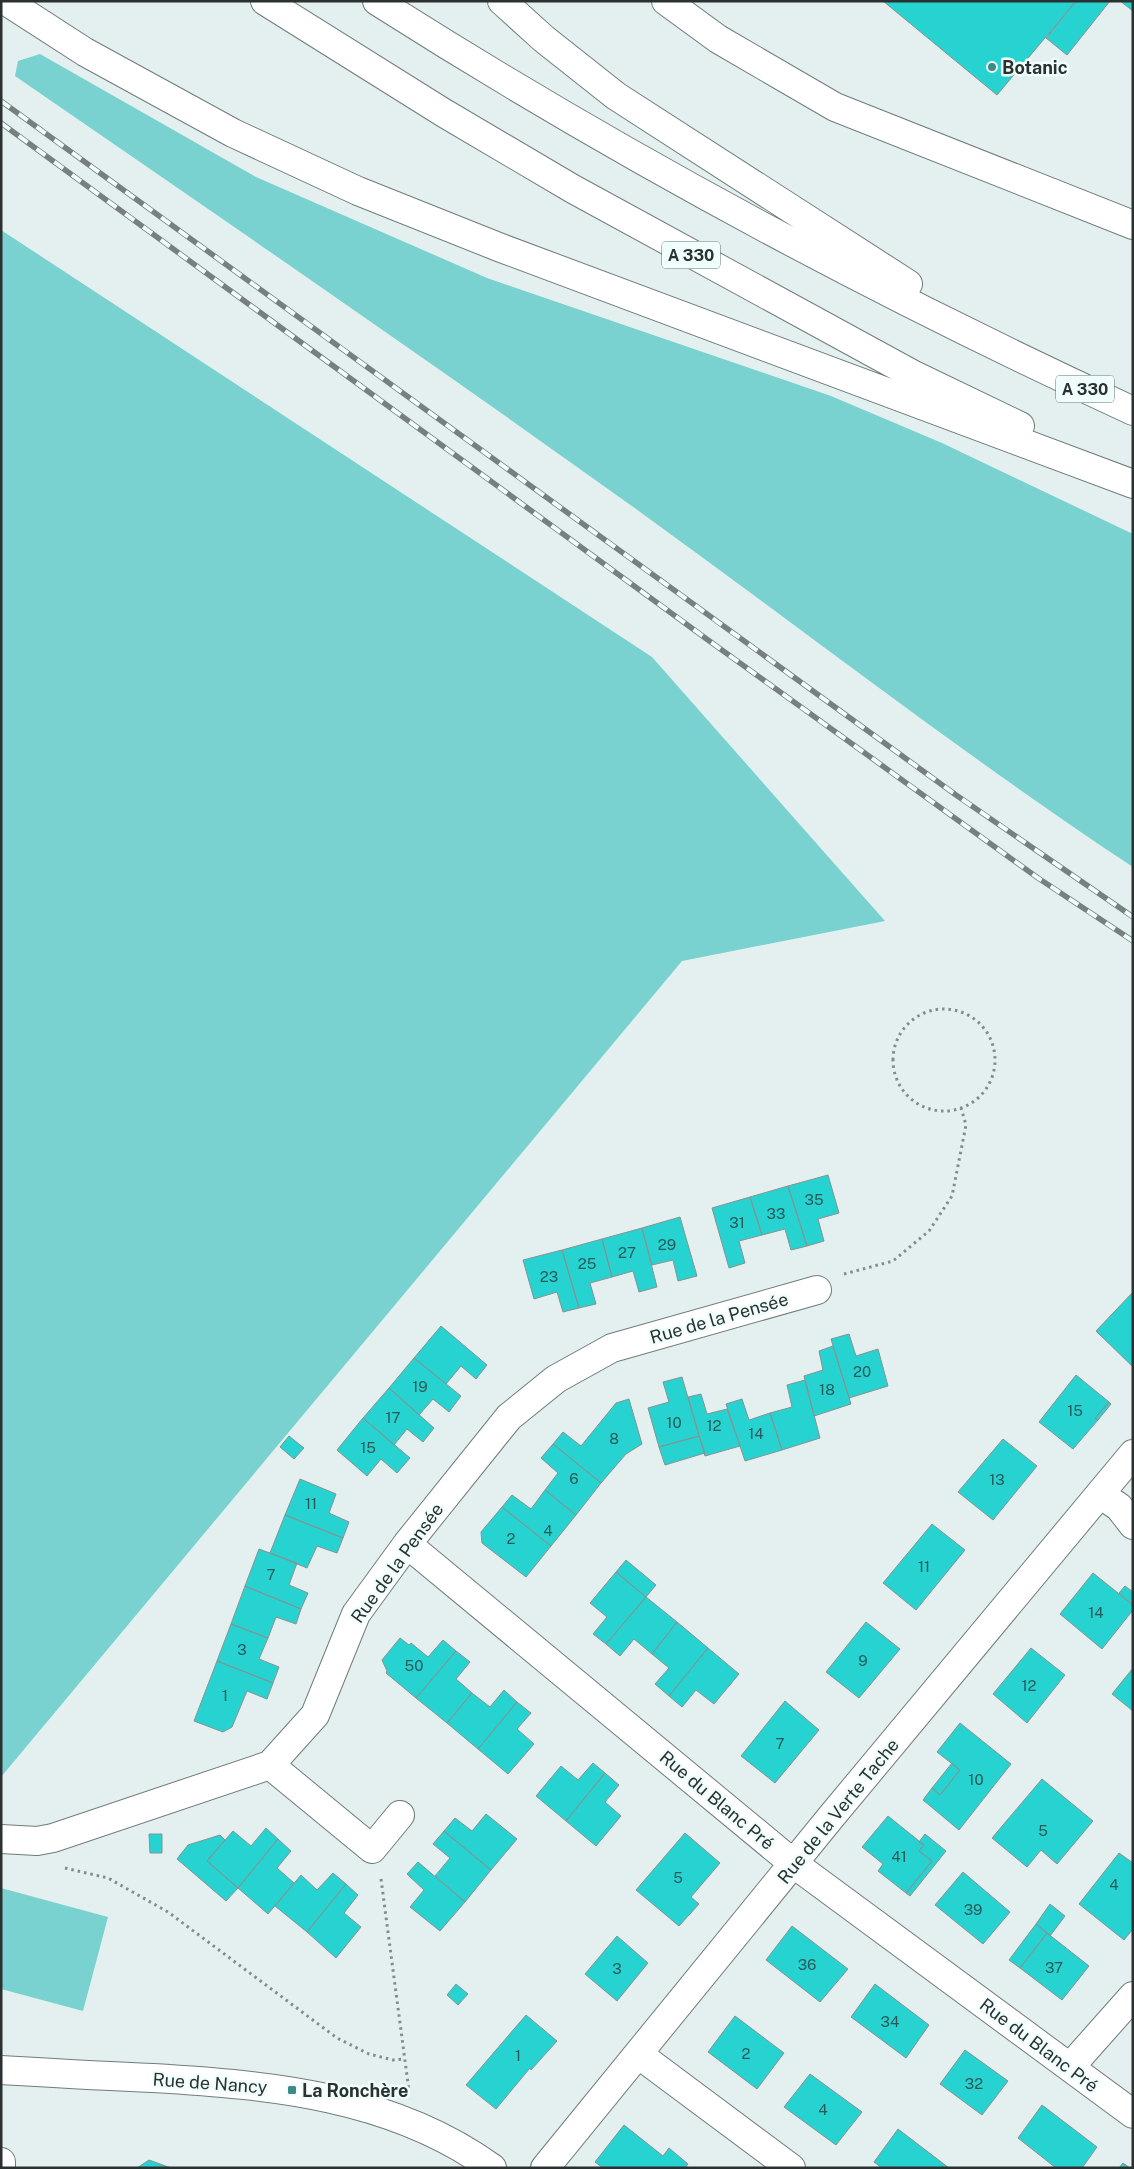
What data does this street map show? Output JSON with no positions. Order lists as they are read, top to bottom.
{
  "streets": {
    "main road": [
      "A 330",
      "Rue de la Pensée",
      "Rue du Blanc Pré",
      "Rue de la Verte Tache",
      "Rue de Nancy"
    ]
  },
  "crossings": [
    ["Rue de la Pensée", "Rue du Blanc Pré"],
    ["Rue du Blanc Pré", "Rue de la Verte Tache"]
  ],
  "places": {
    "other": ["Botanic"],
    "transit": ["La Ronchère"]
  },
  "house_numbers": [
    "35",
    "33",
    "31",
    "29",
    "27",
    "25",
    "23",
    "20",
    "19",
    "18",
    "15",
    "17",
    "10",
    "12",
    "14",
    "8",
    "15",
    "6",
    "13",
    "11",
    "4",
    "2",
    "11",
    "7",
    "14",
    "3",
    "9",
    "50",
    "12",
    "1",
    "7",
    "10",
    "5",
    "41",
    "5",
    "4",
    "39",
    "36",
    "37",
    "3",
    "34",
    "2",
    "1",
    "32",
    "4"
  ]
}
